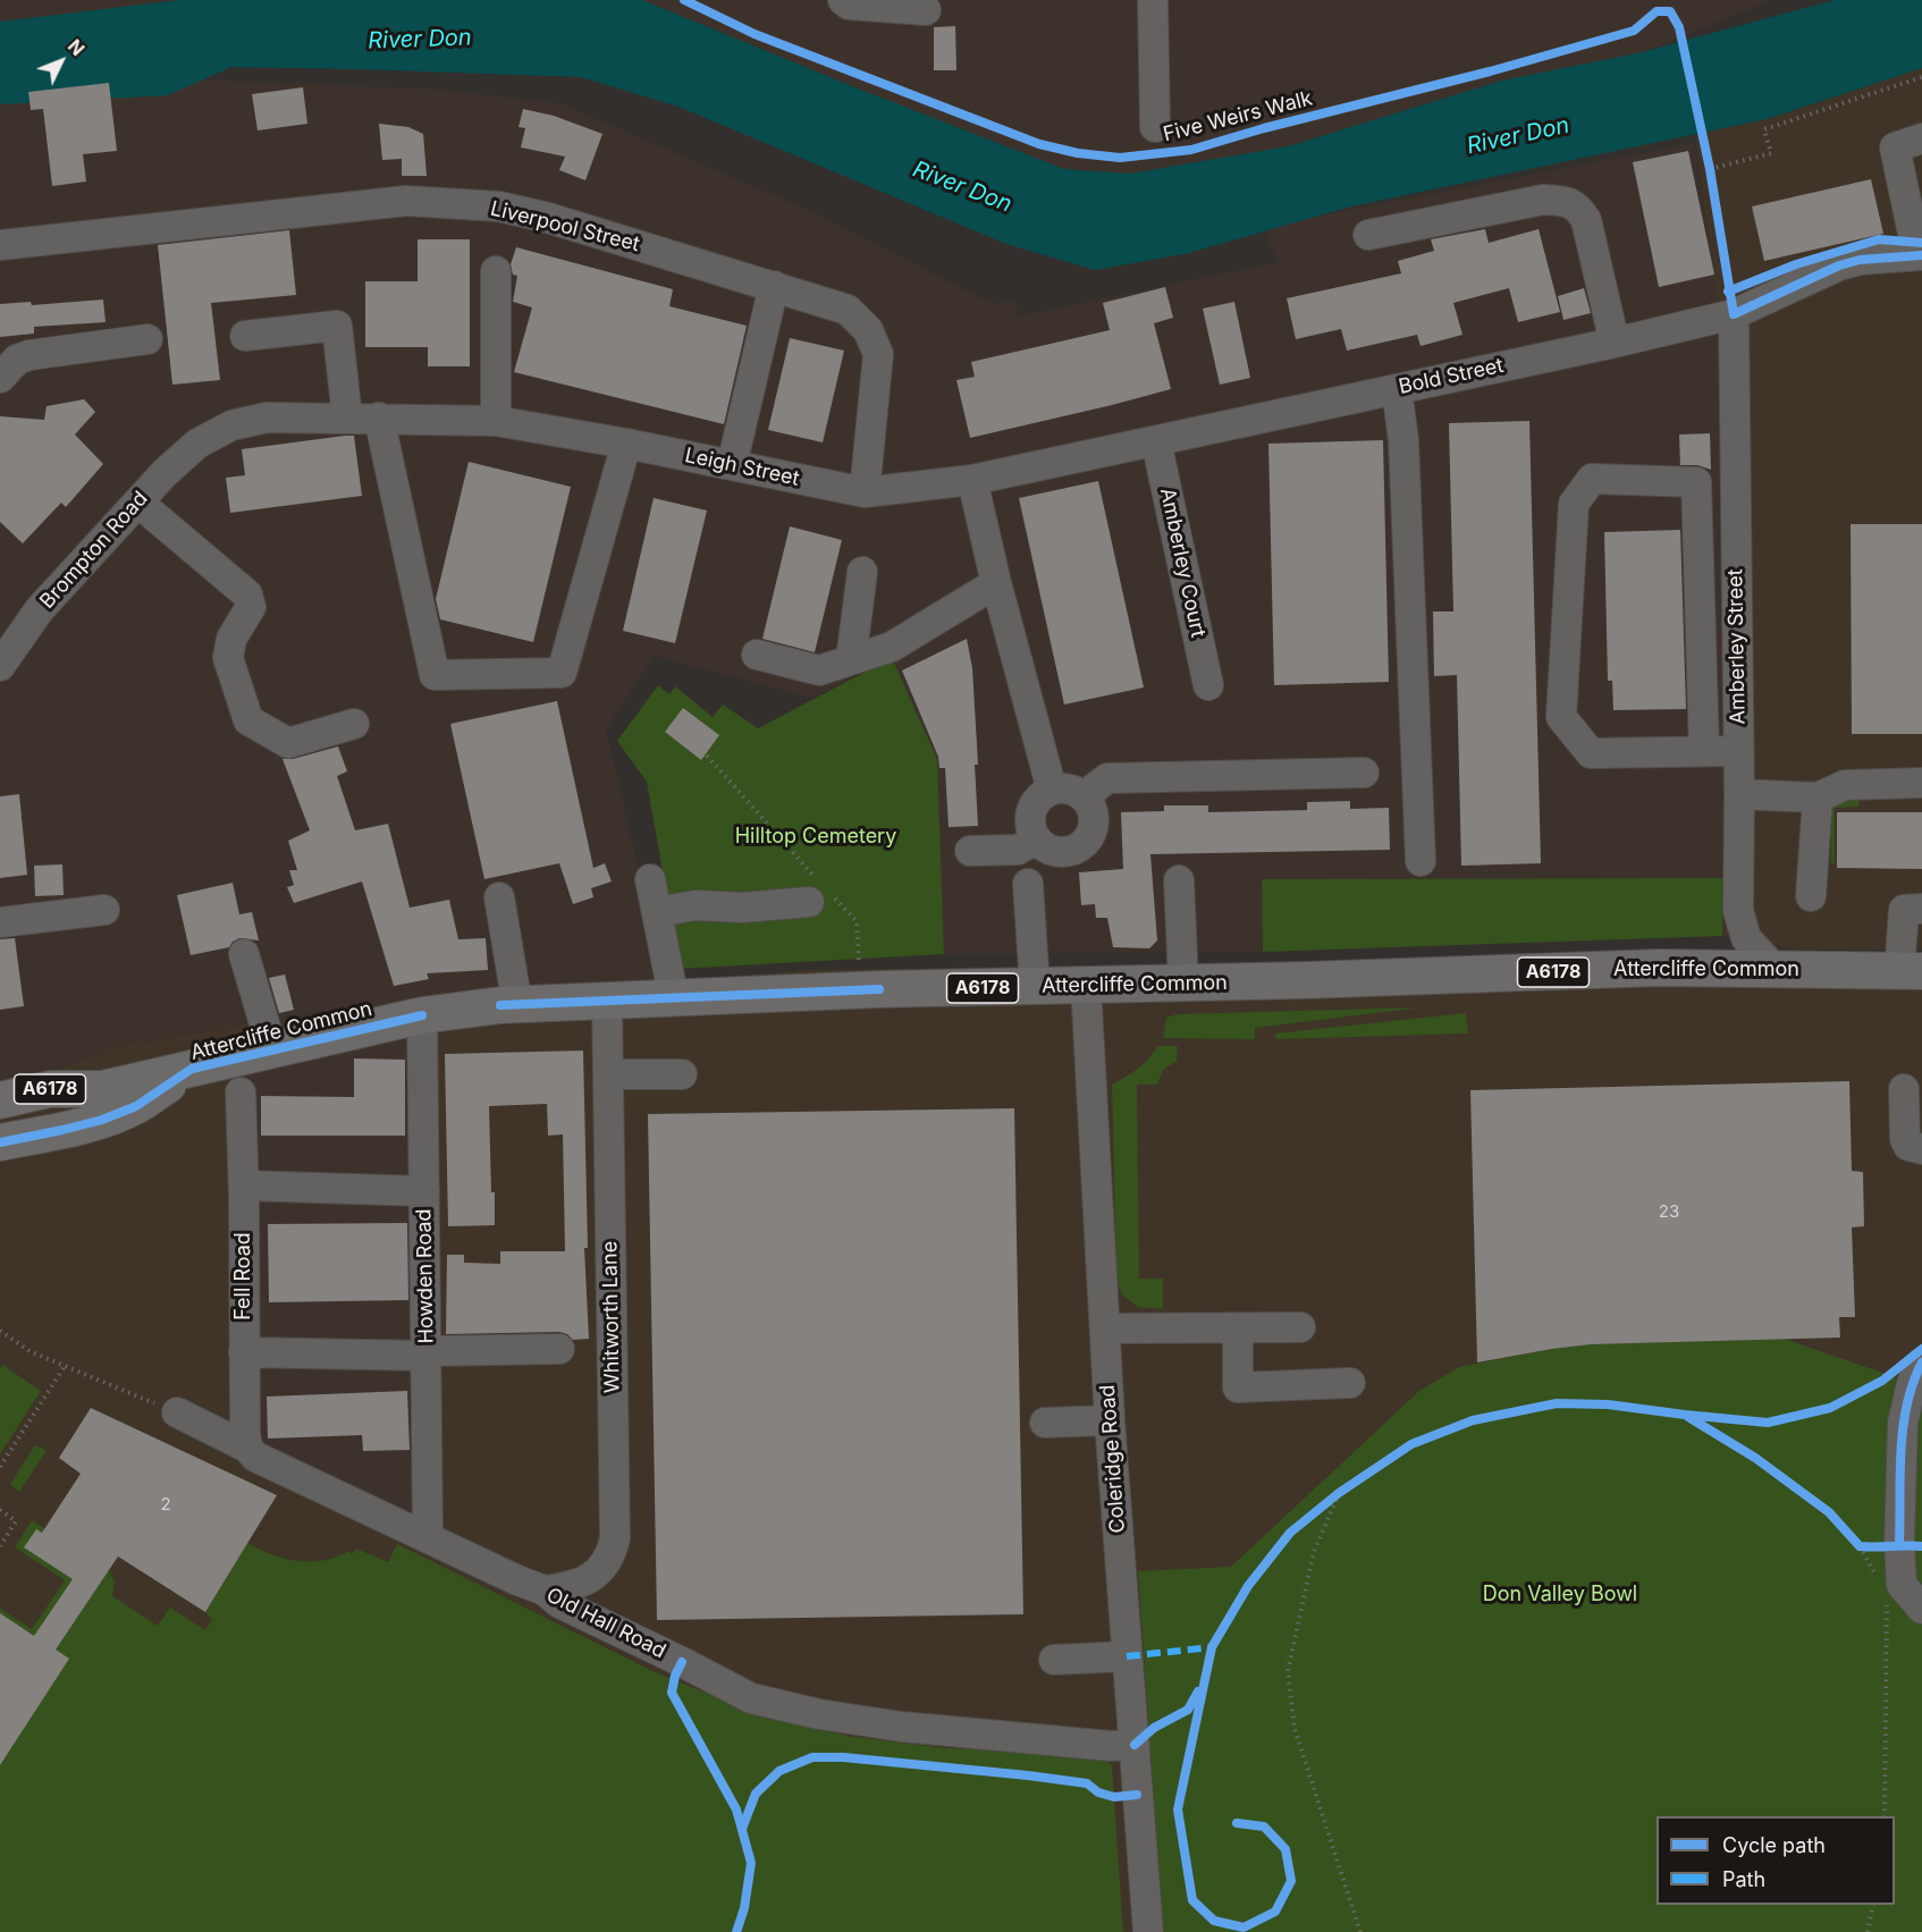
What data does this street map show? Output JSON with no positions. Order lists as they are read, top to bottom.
{
  "streets": {
    "main road": ["Attercliffe Common", "A6178"],
    "street": [
      "Liverpool Street",
      "Bold Street",
      "Leigh Street",
      "Brompton Road",
      "Amberley Court",
      "Amberley Street",
      "Fell Road",
      "Howden Road",
      "Whitworth Lane",
      "Coleridge Road",
      "Old Hall Road"
    ],
    "cycle path": ["Five Weirs Walk"]
  },
  "crossings": [
    ["Liverpool Street", "Leigh Street"],
    ["Bold Street", "Leigh Street"],
    ["Bold Street", "Amberley Court"],
    ["Bold Street", "Amberley Street"],
    ["Leigh Street", "Brompton Road"],
    ["Amberley Street", "Attercliffe Common"],
    ["Attercliffe Common", "Howden Road"],
    ["Attercliffe Common", "Whitworth Lane"],
    ["Attercliffe Common", "Coleridge Road"],
    ["Fell Road", "Old Hall Road"],
    ["Howden Road", "Old Hall Road"],
    ["Whitworth Lane", "Old Hall Road"],
    ["Coleridge Road", "Old Hall Road"]
  ],
  "water": ["River Don"],
  "parks": ["Hilltop Cemetery", "Don Valley Bowl"],
  "house_numbers": ["23", "2"],
  "legend": ["Cycle path", "Path"],
  "north": "top right"
}
